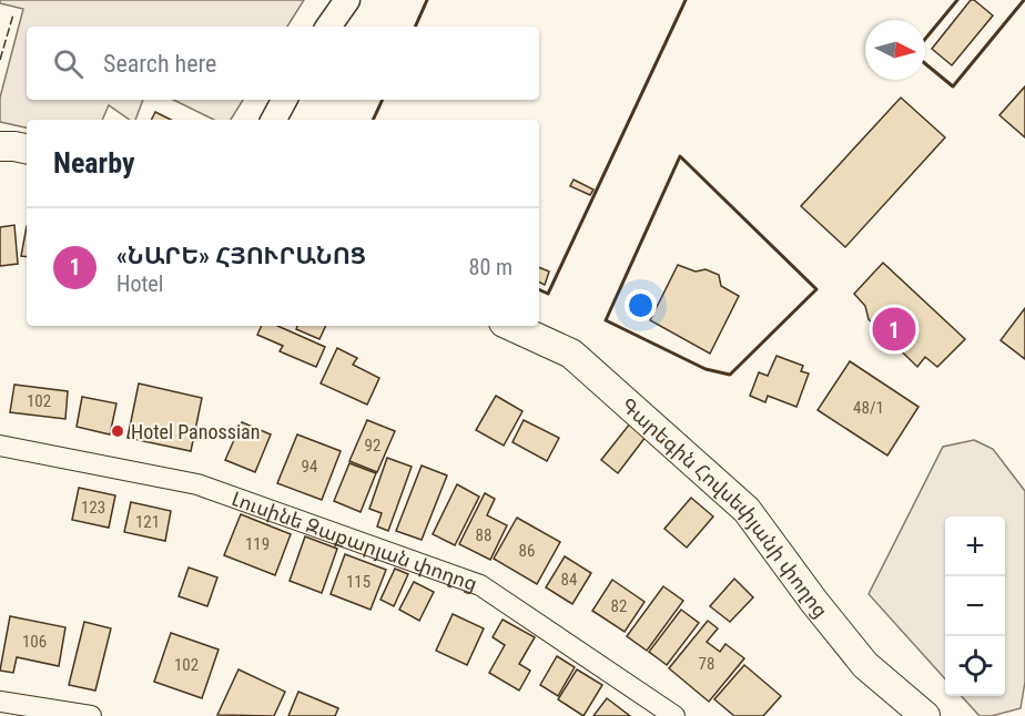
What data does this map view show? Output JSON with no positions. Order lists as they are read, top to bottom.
{
  "streets": {
    "main road": ["Գարեգին Հովսեփյանի փողոց"],
    "street": ["Լուսինե Զաքարյան փողոց"]
  },
  "places": ["Hotel Panossian"],
  "house_numbers": [
    "102",
    "48/1",
    "92",
    "94",
    "123",
    "121",
    "88",
    "119",
    "86",
    "84",
    "115",
    "82",
    "106",
    "78",
    "102"
  ],
  "north": "right",
  "page": {
    "search": "Search here",
    "heading": "Nearby",
    "list": [
      {
        "mark": "1",
        "name": "«ՆԱՐԵ» ՀՅՈՒՐԱՆՈՑ",
        "note": "Hotel",
        "value": "80 m"
      }
    ],
    "pins": "1",
    "map_buttons": ["+", "−"]
  }
}
